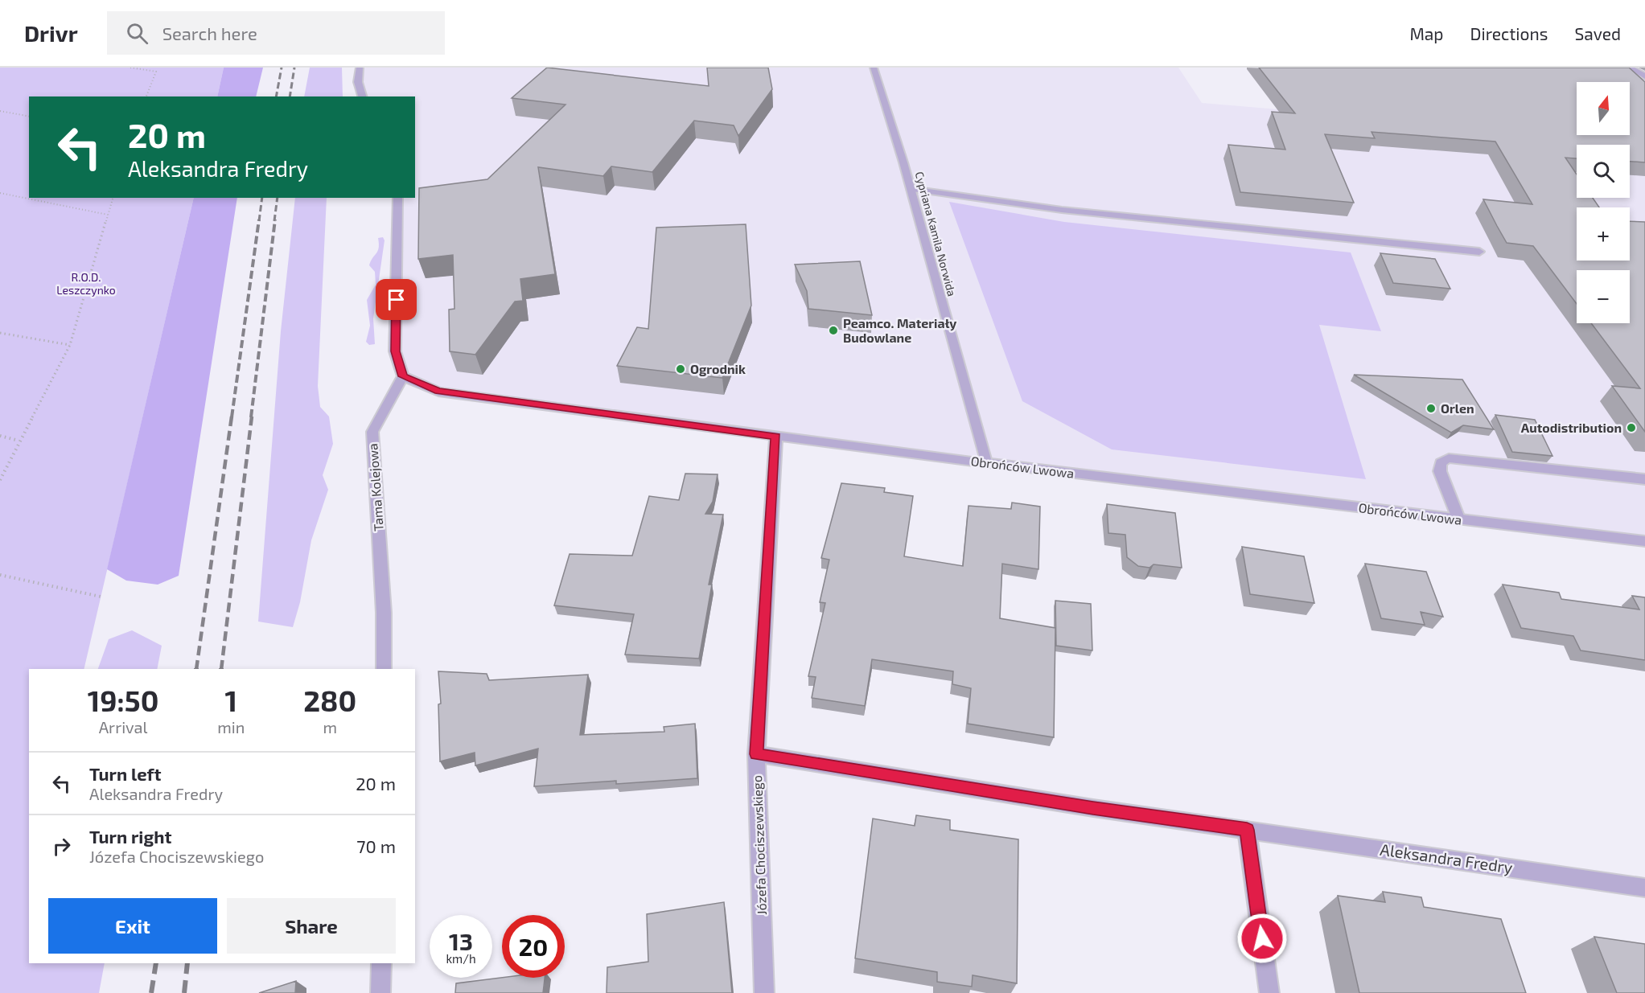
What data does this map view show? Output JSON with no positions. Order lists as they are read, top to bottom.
{
  "streets": {
    "street": [
      "Cypriana Kamila Norwida",
      "Obrońców Lwowa",
      "Tama Kolejowa",
      "Józefa Chociszewskiego",
      "Aleksandra Fredry"
    ]
  },
  "crossings": [
    ["Cypriana Kamila Norwida", "Obrońców Lwowa"],
    ["Obrońców Lwowa", "Tama Kolejowa"],
    ["Obrońców Lwowa", "Józefa Chociszewskiego"],
    ["Józefa Chociszewskiego", "Aleksandra Fredry"]
  ],
  "parks": ["R.O.D. Leszczynko"],
  "places": [
    "Peamco. Materiały Budowlane",
    "Ogrodnik",
    "Orlen",
    "Autodistribution"
  ],
  "north": "top",
  "page": {
    "header": "Drivr",
    "search": "Search here",
    "nav": ["Map", "Directions", "Saved"],
    "map_buttons": ["+", "−"],
    "turn": ["20 m", "Aleksandra Fredry"],
    "eta": [
      "19:50",
      "Arrival",
      "1",
      "min",
      "280",
      "m"
    ],
    "list": [
      {
        "name": "Turn left",
        "note": "Aleksandra Fredry",
        "value": "20 m"
      },
      {
        "name": "Turn right",
        "note": "Józefa Chociszewskiego",
        "value": "70 m"
      }
    ],
    "buttons": ["Exit", "Share"],
    "speed": "13 km/h",
    "limit": "20"
  }
}
